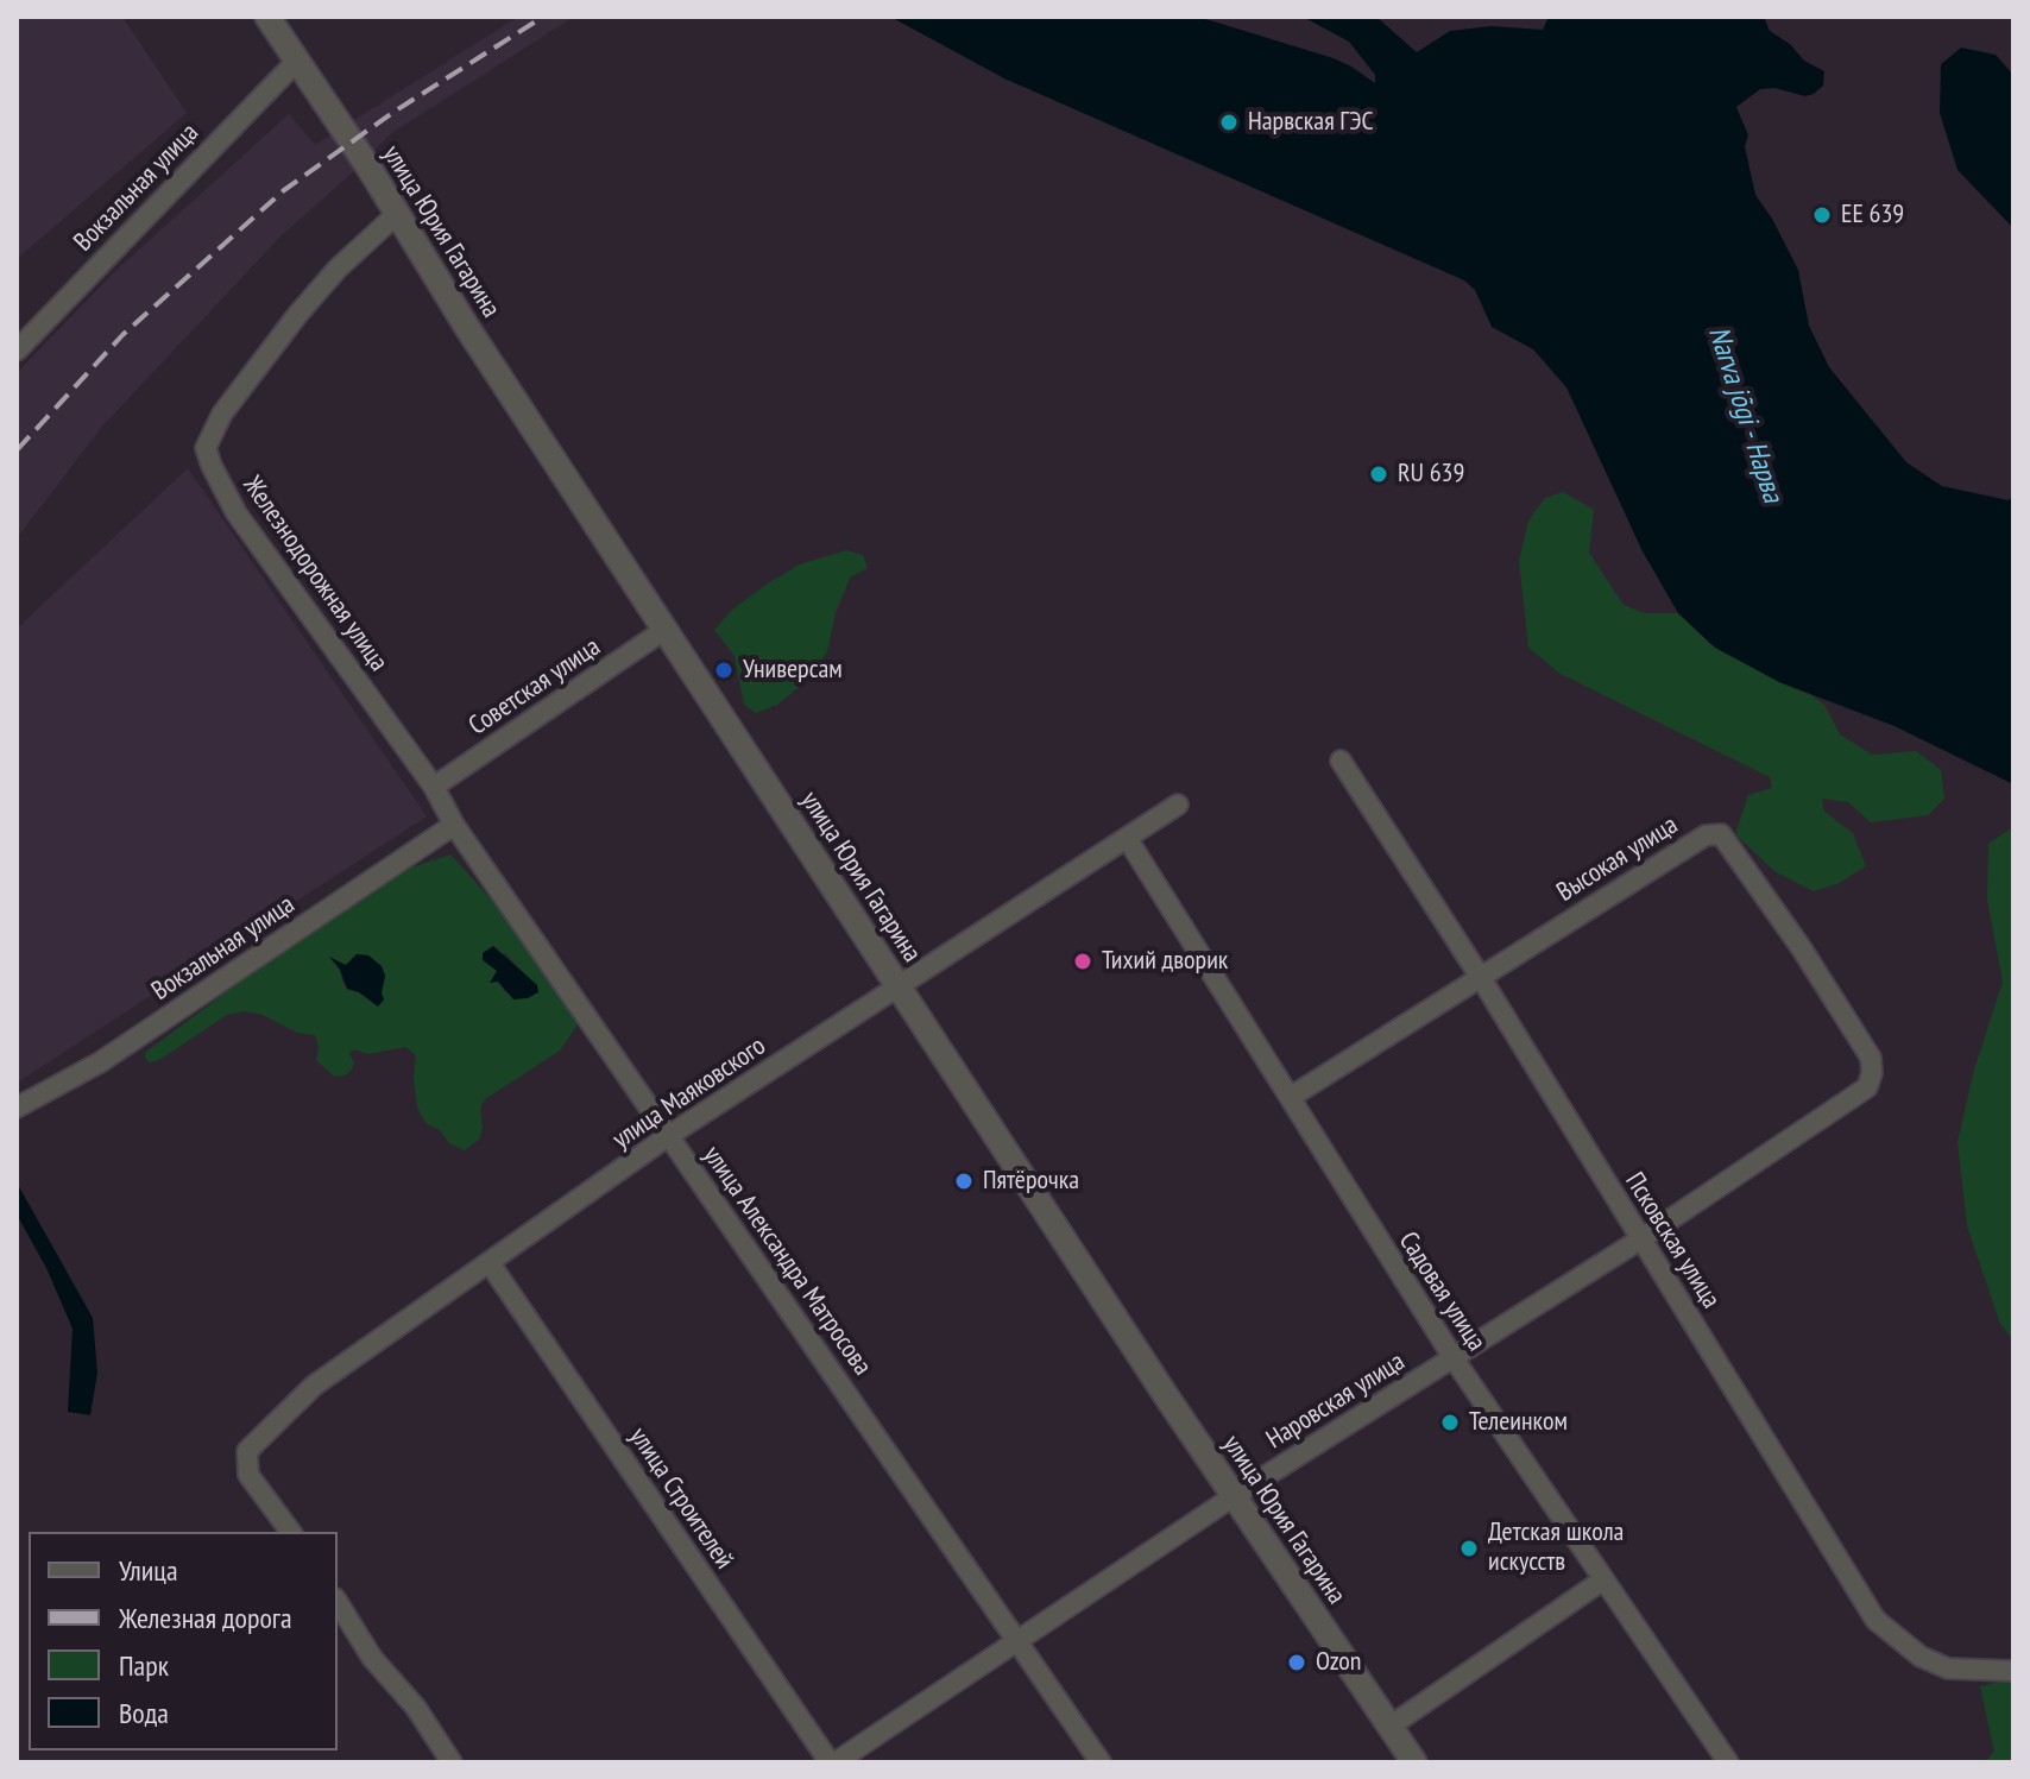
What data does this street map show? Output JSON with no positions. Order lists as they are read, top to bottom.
{
  "streets": {
    "street": [
      "Вокзальная улица",
      "улица Юрия Гагарина",
      "Железнодорожная улица",
      "Советская улица",
      "Высокая улица",
      "улица Маяковского",
      "Псковская улица",
      "улица Александра Матросова",
      "Садовая улица",
      "Наровская улица",
      "улица Строителей"
    ]
  },
  "crossings": [
    ["Вокзальная улица", "улица Юрия Гагарина"],
    ["Вокзальная улица", "улица Александра Матросова"],
    ["улица Юрия Гагарина", "Железнодорожная улица"],
    ["улица Юрия Гагарина", "Советская улица"],
    ["улица Юрия Гагарина", "улица Маяковского"],
    ["улица Юрия Гагарина", "Наровская улица"],
    ["Железнодорожная улица", "Советская улица"],
    ["Железнодорожная улица", "улица Александра Матросова"],
    ["Советская улица", "улица Александра Матросова"],
    ["Высокая улица", "Псковская улица"],
    ["Высокая улица", "Садовая улица"],
    ["Высокая улица", "Наровская улица"],
    ["улица Маяковского", "улица Александра Матросова"],
    ["улица Маяковского", "Садовая улица"],
    ["улица Маяковского", "улица Строителей"],
    ["Псковская улица", "Наровская улица"],
    ["улица Александра Матросова", "Наровская улица"],
    ["Садовая улица", "Наровская улица"],
    ["Наровская улица", "улица Строителей"]
  ],
  "water": ["Narva jõgi - Нарва"],
  "places": [
    "Нарвская ГЭС",
    "EE 639",
    "RU 639",
    "Универсам",
    "Тихий дворик",
    "Пятёрочка",
    "Телеинком",
    "Детская школа искусств",
    "Ozon"
  ],
  "legend": [
    "Улица",
    "Железная дорога",
    "Парк",
    "Вода"
  ]
}
